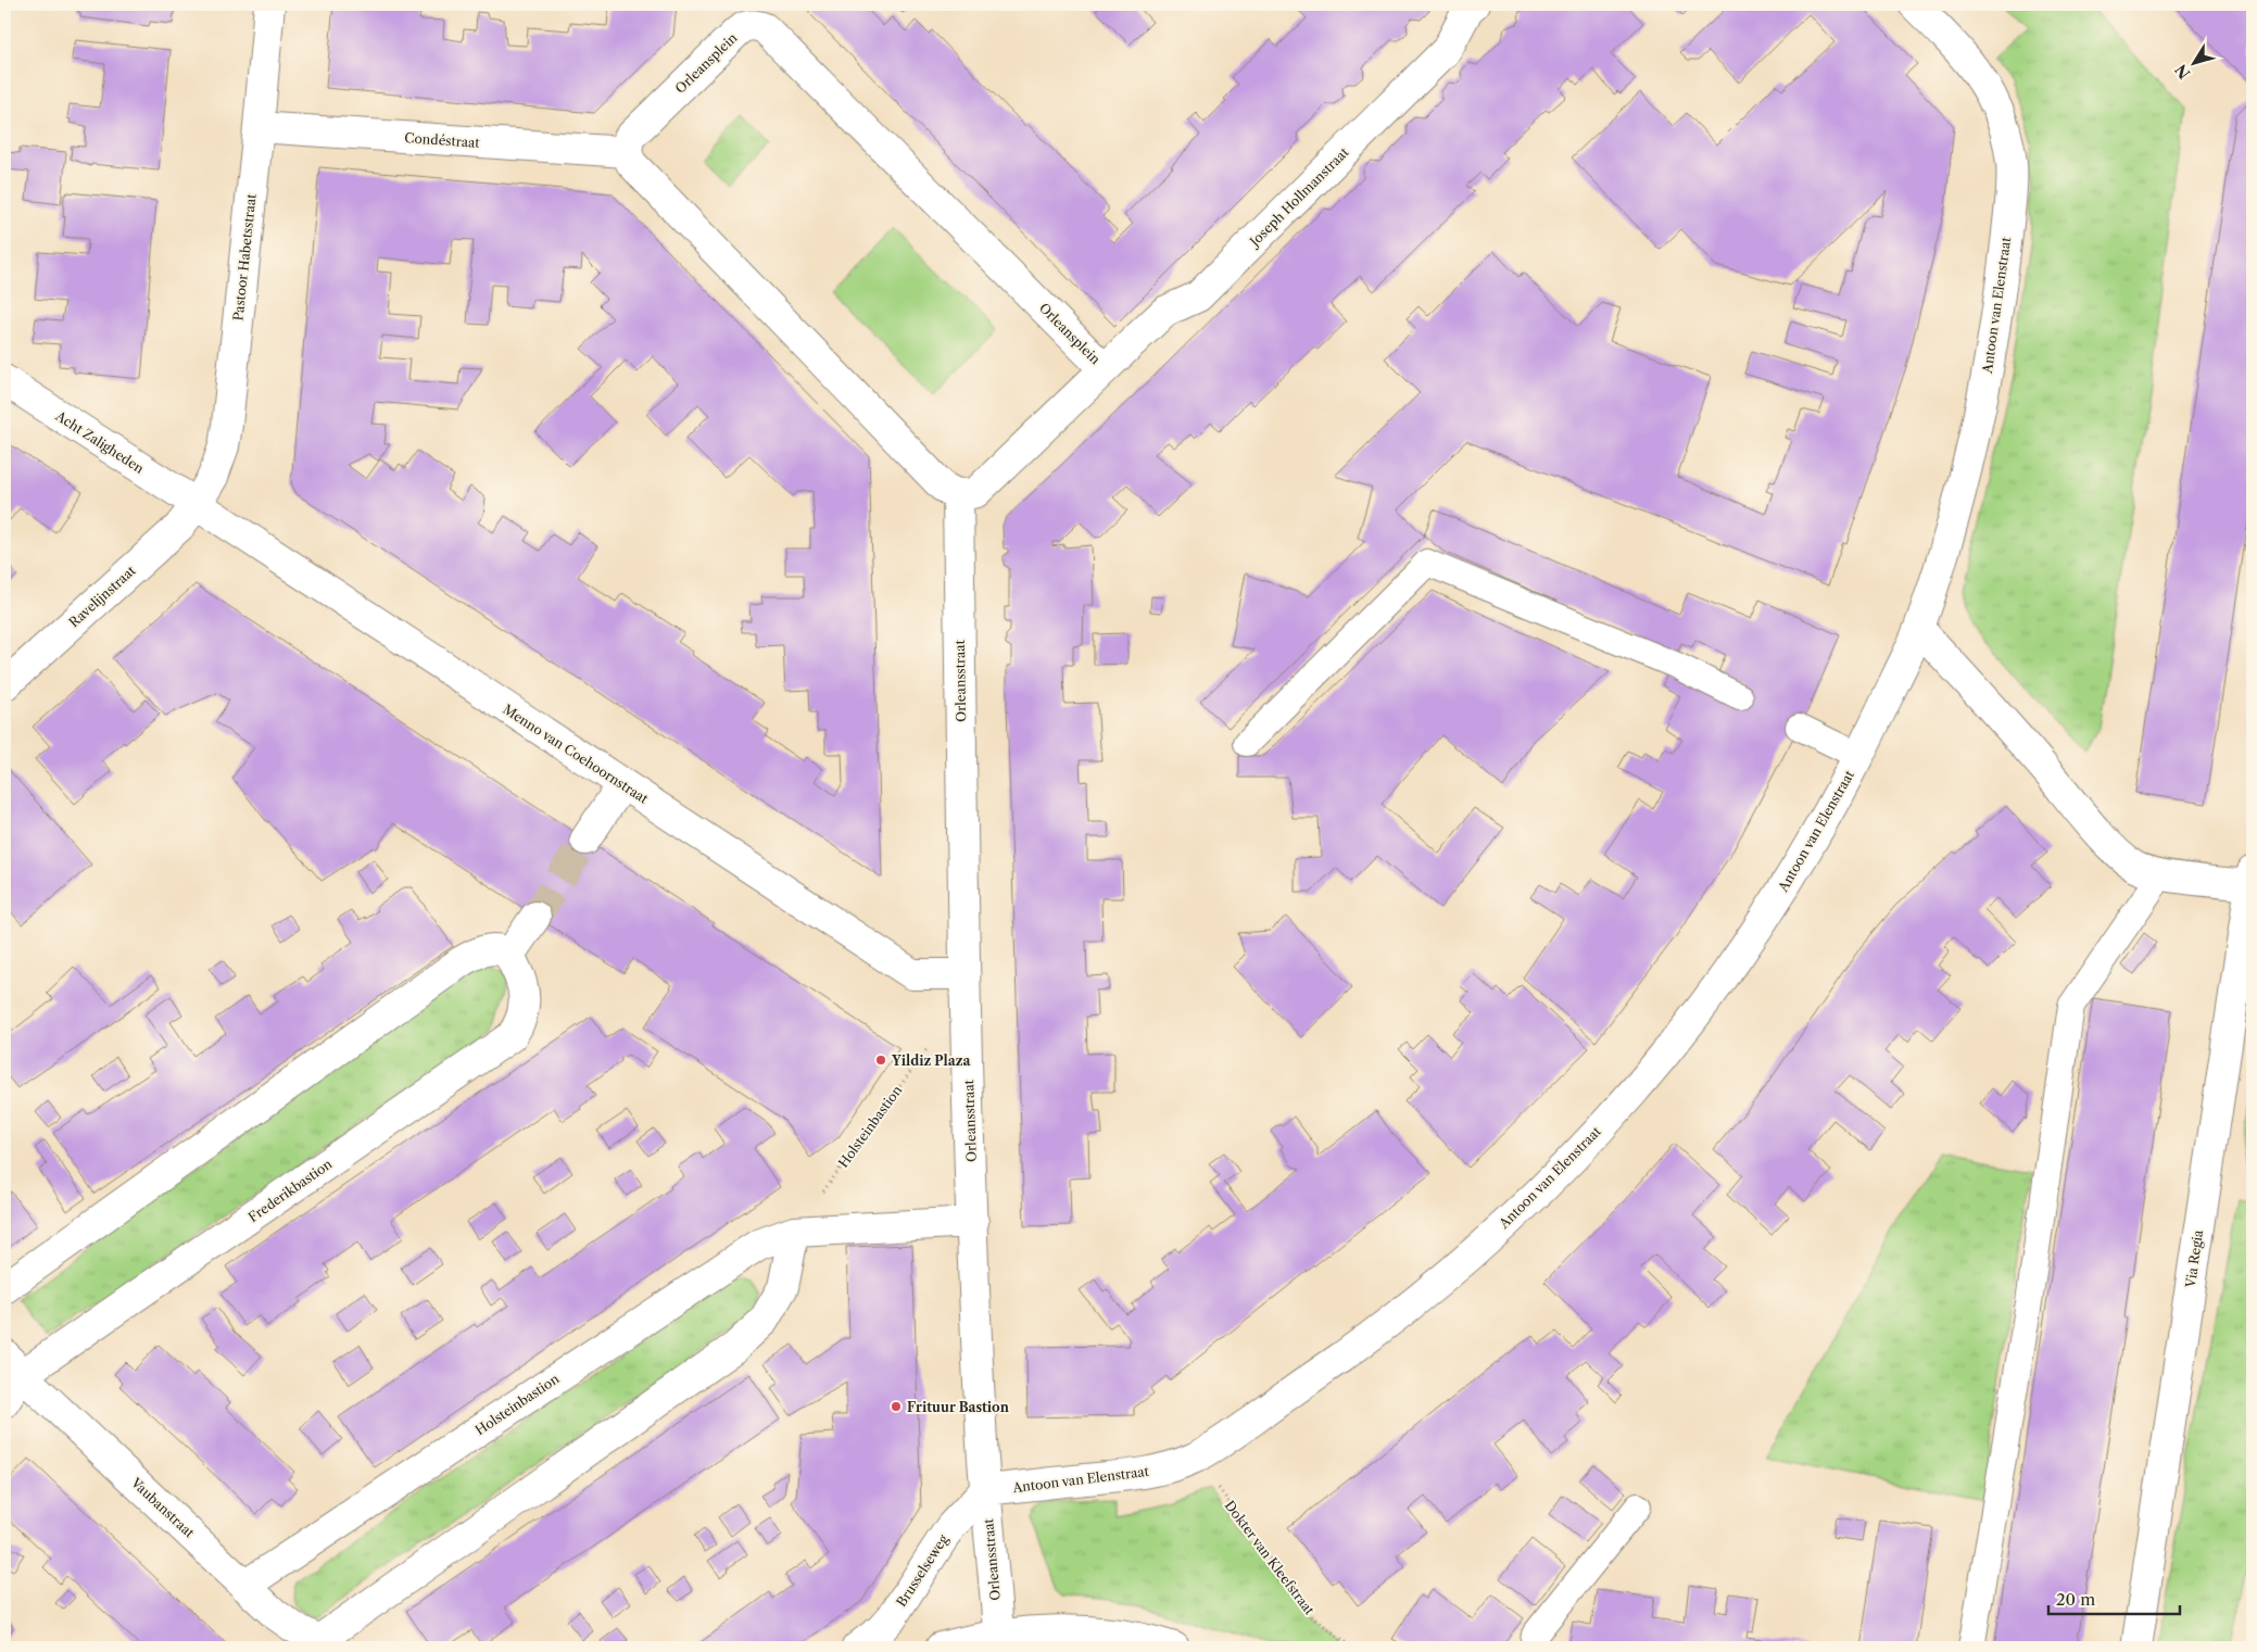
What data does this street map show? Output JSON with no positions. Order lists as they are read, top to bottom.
{
  "streets": {
    "street": [
      "Orleansplein",
      "Condéstraat",
      "Joseph Hollmanstraat",
      "Pastoor Habetsstraat",
      "Antoon van Elenstraat",
      "Acht Zaligheden",
      "Ravelijnstraat",
      "Orleansstraat",
      "Menno van Coehoornstraat",
      "Holsteinbastion",
      "Frederikbastion",
      "Via Regia",
      "Vaubanstraat",
      "Brusselseweg"
    ],
    "path": ["Dokter van Kleefstraat"]
  },
  "crossings": [
    ["Orleansplein", "Condéstraat"],
    ["Orleansplein", "Joseph Hollmanstraat"],
    ["Orleansplein", "Orleansstraat"],
    ["Condéstraat", "Pastoor Habetsstraat"],
    ["Pastoor Habetsstraat", "Acht Zaligheden"],
    ["Pastoor Habetsstraat", "Ravelijnstraat"],
    ["Pastoor Habetsstraat", "Menno van Coehoornstraat"],
    ["Antoon van Elenstraat", "Orleansstraat"],
    ["Antoon van Elenstraat", "Dokter van Kleefstraat"],
    ["Antoon van Elenstraat", "Brusselseweg"],
    ["Acht Zaligheden", "Ravelijnstraat"],
    ["Acht Zaligheden", "Menno van Coehoornstraat"],
    ["Ravelijnstraat", "Menno van Coehoornstraat"],
    ["Orleansstraat", "Menno van Coehoornstraat"],
    ["Orleansstraat", "Holsteinbastion"],
    ["Orleansstraat", "Brusselseweg"],
    ["Holsteinbastion", "Vaubanstraat"],
    ["Frederikbastion", "Vaubanstraat"]
  ],
  "places": ["Yildiz Plaza", "Frituur Bastion"],
  "scale_bar": "20 m",
  "north": "bottom left"
}
